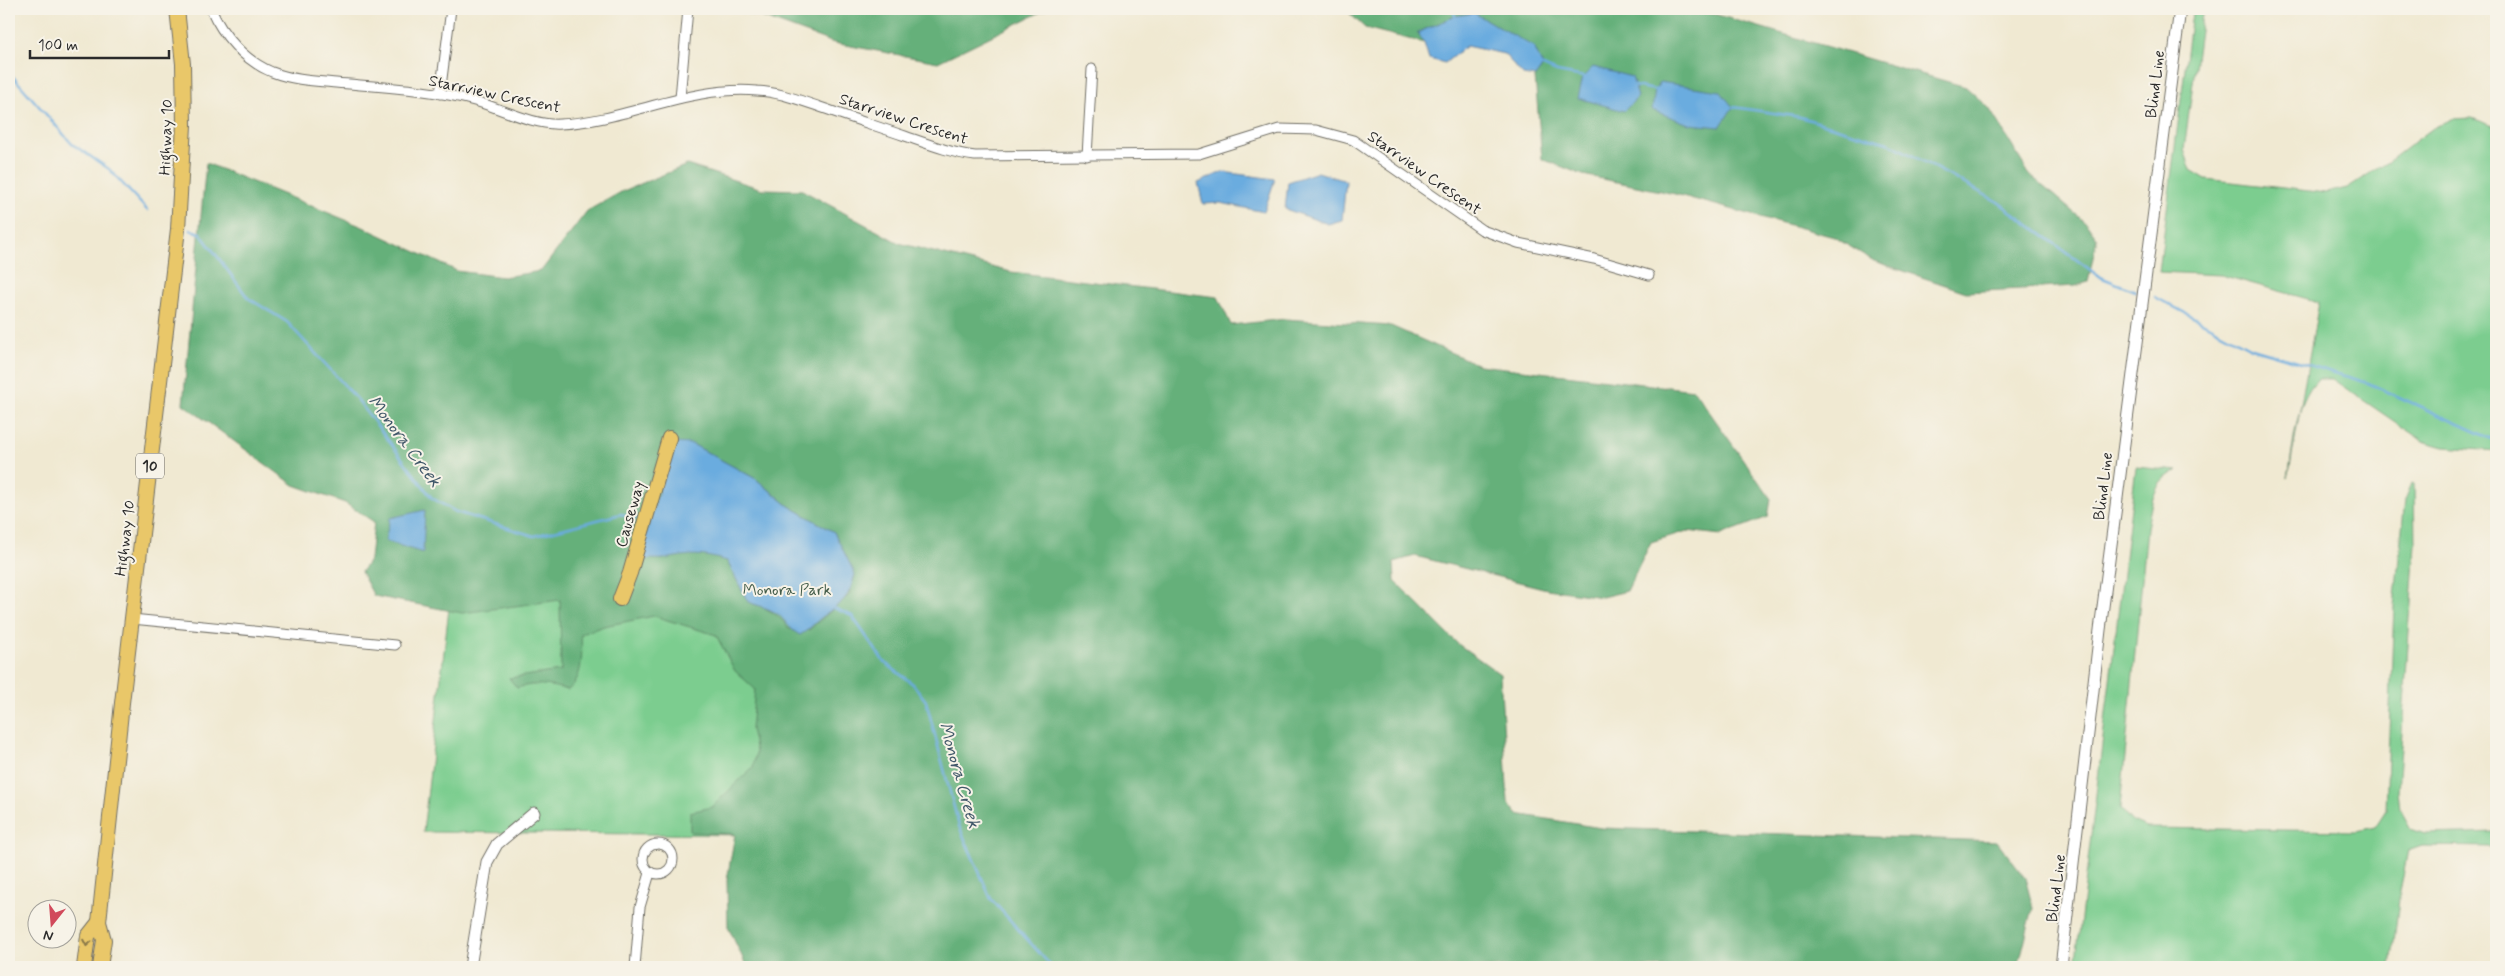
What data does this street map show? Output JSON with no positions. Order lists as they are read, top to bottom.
{
  "streets": {
    "highway": ["Highway 10", "10", "Causeway"],
    "street": ["Blind Line", "Starrview Crescent"]
  },
  "water": ["Monora Creek"],
  "parks": ["Monora Park"],
  "scale_bar": "100 m",
  "north": "bottom"
}
